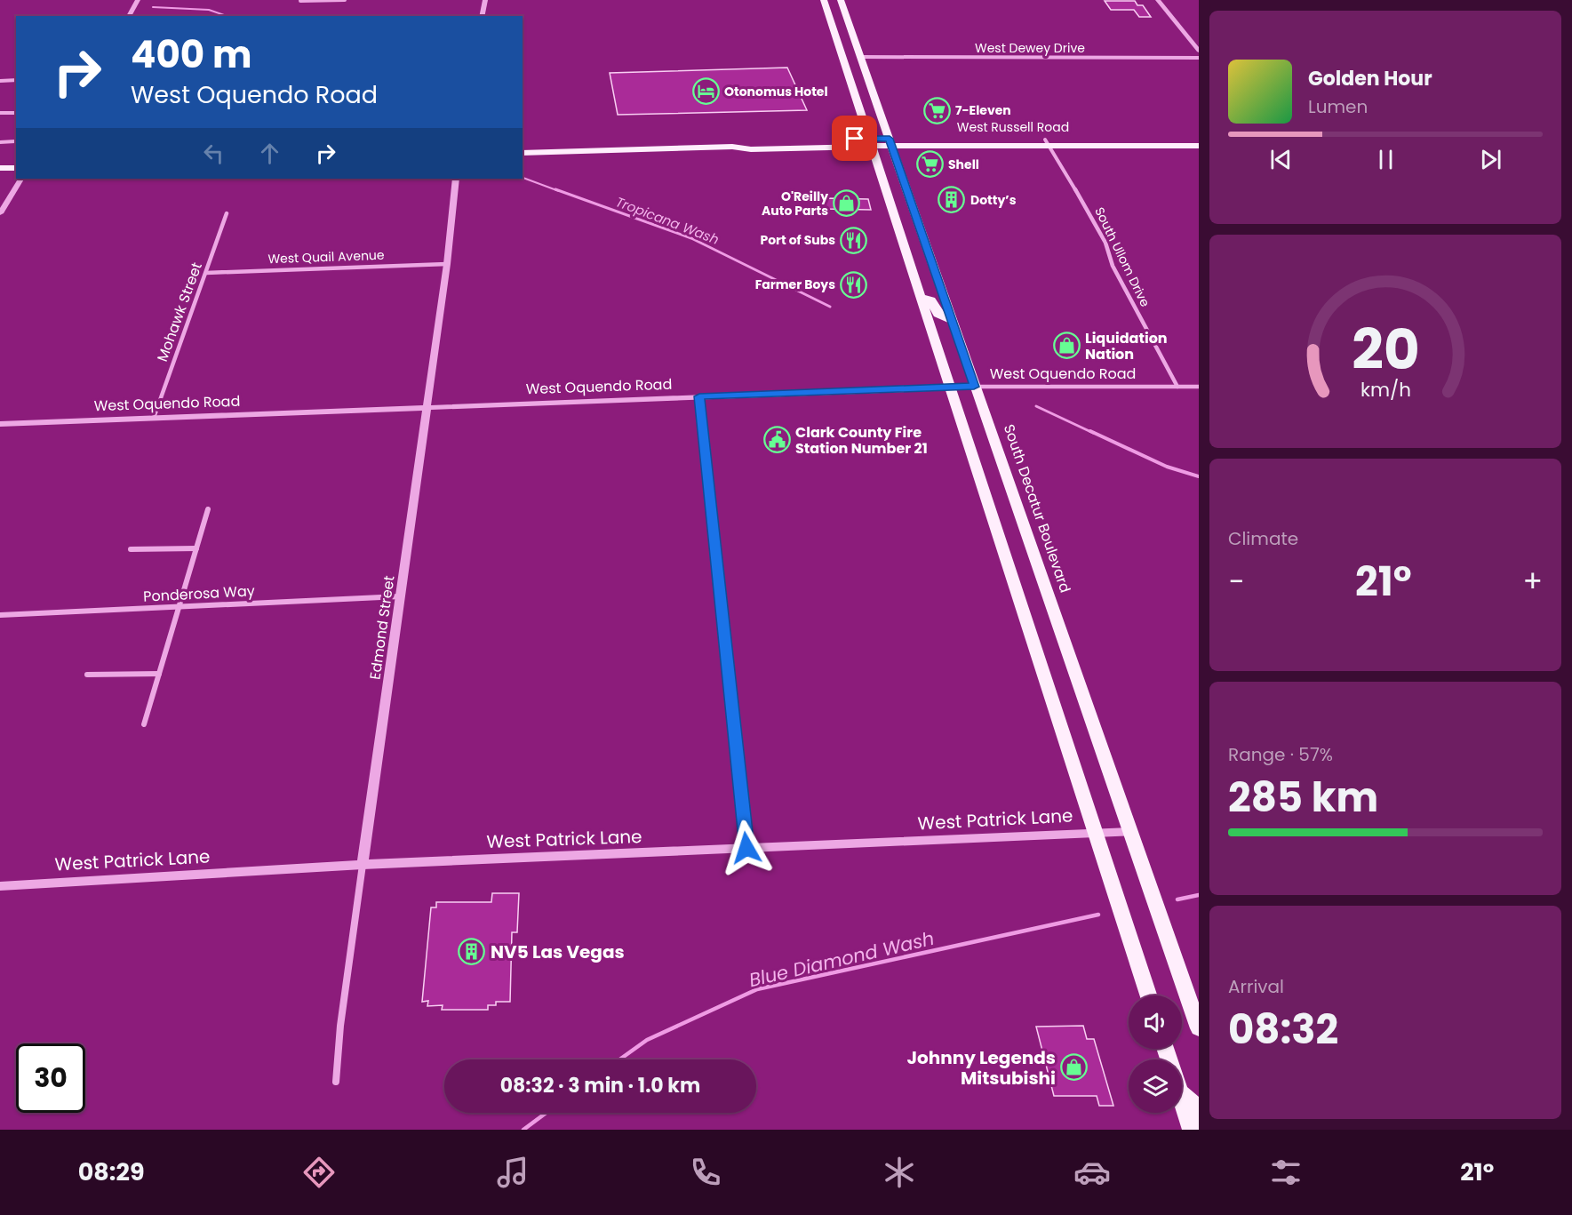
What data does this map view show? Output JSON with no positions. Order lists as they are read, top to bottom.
{
  "streets": {
    "main road": ["West Russell Road", "South Decatur Boulevard"],
    "street": [
      "West Dewey Drive",
      "West Quail Avenue",
      "South Ullom Drive",
      "Mohawk Street",
      "West Oquendo Road",
      "Ponderosa Way",
      "Edmond Street",
      "West Patrick Lane"
    ]
  },
  "crossings": [
    ["West Dewey Drive", "South Decatur Boulevard"],
    ["West Russell Road", "South Ullom Drive"],
    ["West Russell Road", "South Decatur Boulevard"],
    ["West Quail Avenue", "Mohawk Street"],
    ["West Quail Avenue", "Edmond Street"],
    ["South Ullom Drive", "West Oquendo Road"],
    ["Mohawk Street", "West Oquendo Road"],
    ["West Oquendo Road", "South Decatur Boulevard"],
    ["West Oquendo Road", "Edmond Street"],
    ["South Decatur Boulevard", "West Patrick Lane"],
    ["Ponderosa Way", "Edmond Street"],
    ["Edmond Street", "West Patrick Lane"]
  ],
  "water": ["Tropicana Wash", "Blue Diamond Wash"],
  "places": {
    "hotel": ["Otonomus Hotel"],
    "supermarket": ["7-Eleven", "Shell"],
    "building": ["Dotty’s", "NV5 Las Vegas"],
    "shop": ["O'Reilly Auto Parts", "Liquidation Nation", "Johnny Legends Mitsubishi"],
    "restaurant": ["Port of Subs", "Farmer Boys"],
    "public building": ["Clark County Fire Station Number 21"]
  },
  "page": {
    "turn": ["400 m", "West Oquendo Road"],
    "song": ["Golden Hour", "Lumen"],
    "tile": [
      "Climate",
      ["Range · 57%", "285 km"],
      ["Arrival", "08:32"]
    ],
    "heat": ["−", "21°", "+"],
    "limit": "30",
    "trip": "08:32 · 3 min · 1.0 km",
    "tabs": ["08:29", "21°"],
    "gauge": ["20", "km/h"]
  }
}
